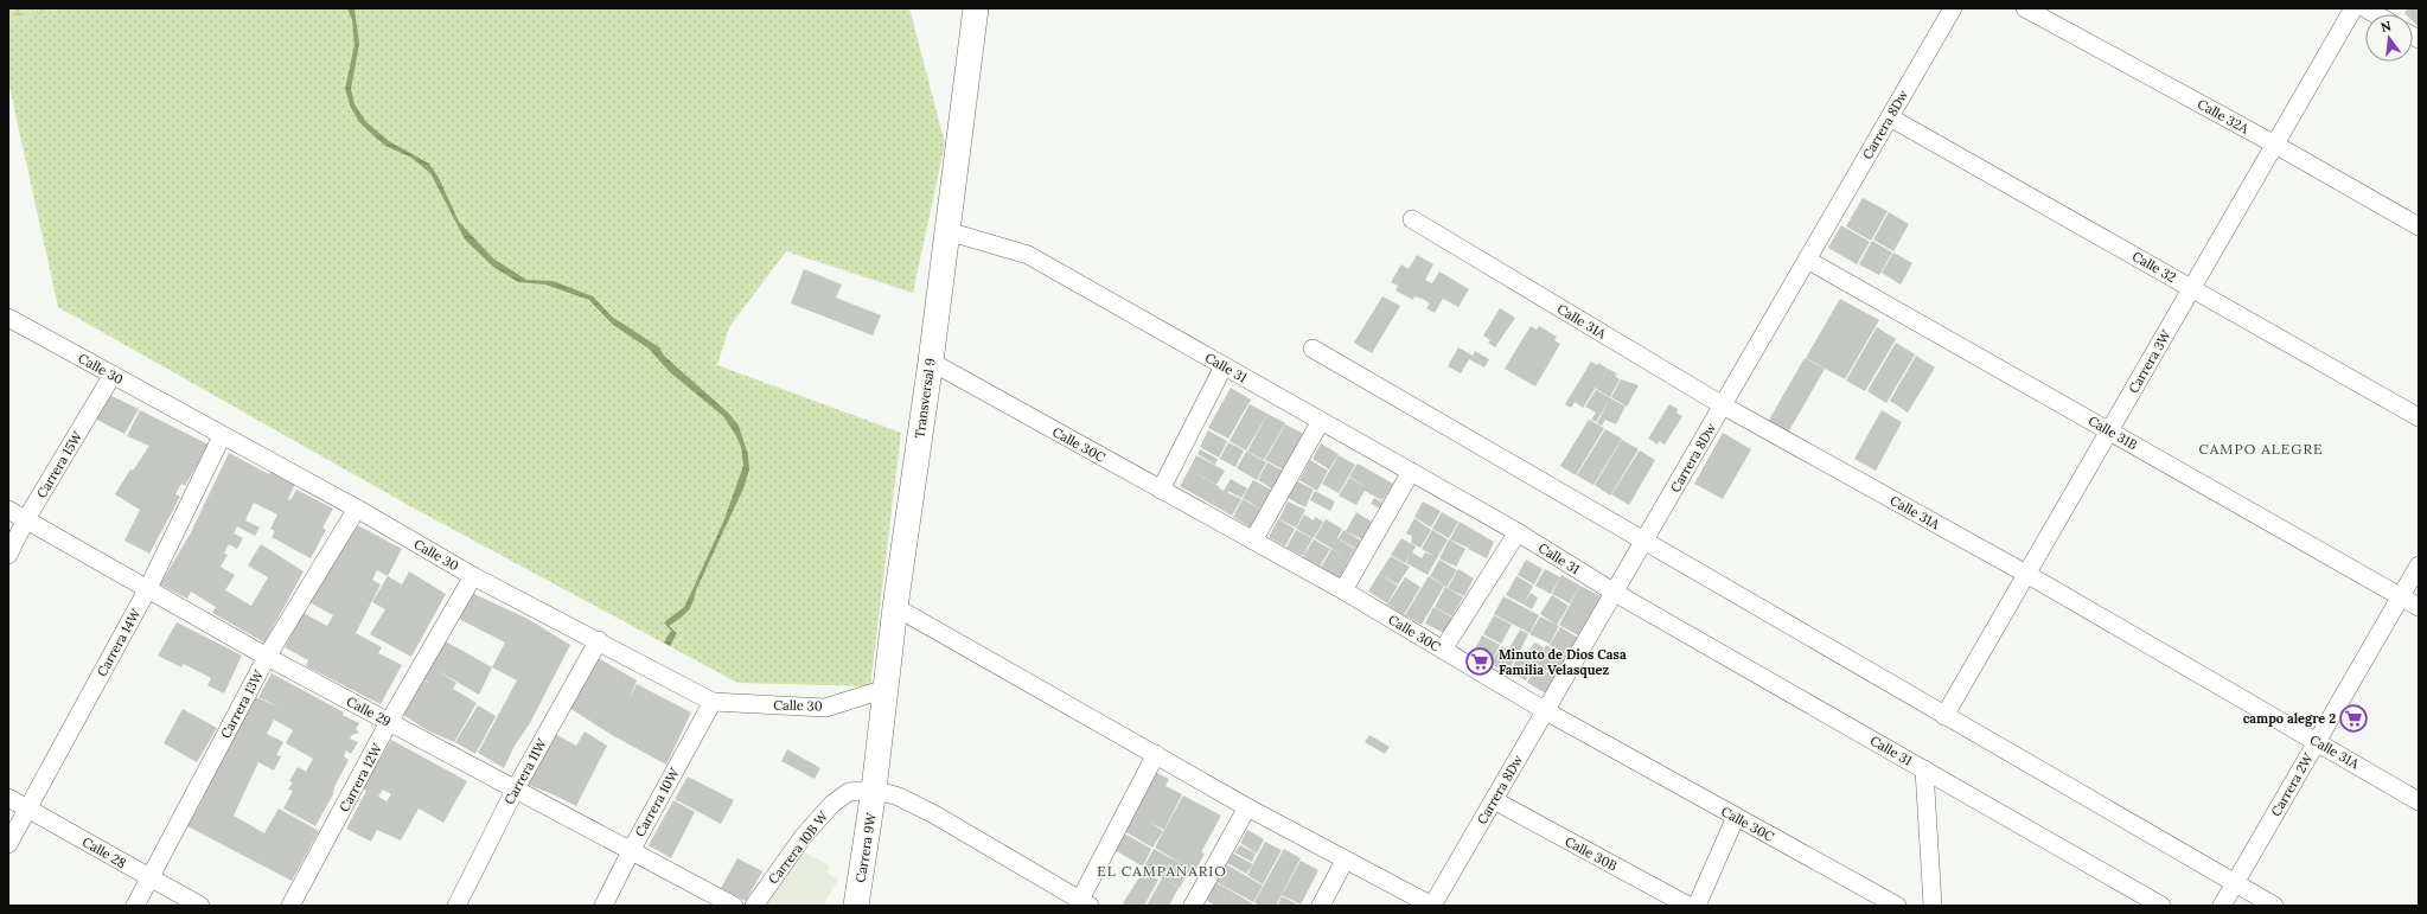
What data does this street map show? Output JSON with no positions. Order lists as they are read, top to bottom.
{
  "streets": {
    "main road": ["Transversal 9", "Carrera 9W"],
    "street": [
      "Calle 32A",
      "Carrera 8Dw",
      "Calle 32",
      "Calle 31A",
      "Carrera 3W",
      "Calle 31",
      "Calle 30",
      "Calle 31B",
      "Calle 30C",
      "Carrera 15W",
      "Carrera 14W",
      "Carrera 13W",
      "Calle 29",
      "Carrera 11W",
      "Carrera 12W",
      "Carrera 2W",
      "Carrera 10W",
      "Carrera 10B W",
      "Calle 28",
      "Calle 30B"
    ]
  },
  "crossings": [
    ["Calle 32A", "Carrera 3W"],
    ["Carrera 8Dw", "Calle 32"],
    ["Carrera 8Dw", "Calle 31A"],
    ["Carrera 8Dw", "Calle 31"],
    ["Carrera 8Dw", "Calle 31B"],
    ["Carrera 8Dw", "Calle 30C"],
    ["Carrera 8Dw", "Calle 30B"],
    ["Calle 32", "Carrera 3W"],
    ["Calle 31A", "Carrera 3W"],
    ["Calle 31A", "Carrera 2W"],
    ["Carrera 3W", "Calle 31B"],
    ["Calle 31", "Transversal 9"],
    ["Calle 30", "Transversal 9"],
    ["Calle 30", "Carrera 15W"],
    ["Calle 30", "Carrera 14W"],
    ["Calle 30", "Carrera 13W"],
    ["Calle 30", "Carrera 11W"],
    ["Calle 30", "Carrera 12W"],
    ["Calle 30", "Carrera 10W"],
    ["Transversal 9", "Calle 30C"],
    ["Transversal 9", "Carrera 10B W"],
    ["Transversal 9", "Carrera 9W"],
    ["Calle 31B", "Carrera 2W"],
    ["Carrera 15W", "Calle 29"],
    ["Carrera 14W", "Calle 29"],
    ["Carrera 14W", "Calle 28"],
    ["Carrera 13W", "Calle 29"],
    ["Carrera 13W", "Calle 28"],
    ["Calle 29", "Carrera 11W"],
    ["Calle 29", "Carrera 12W"],
    ["Calle 29", "Carrera 10W"],
    ["Carrera 10B W", "Carrera 9W"]
  ],
  "districts": ["CAMPO ALEGRE", "EL CAMPANARIO"],
  "places": {
    "supermarket": ["Minuto de Dios Casa Familia Velasquez", "campo alegre 2"]
  },
  "north": "top"
}
